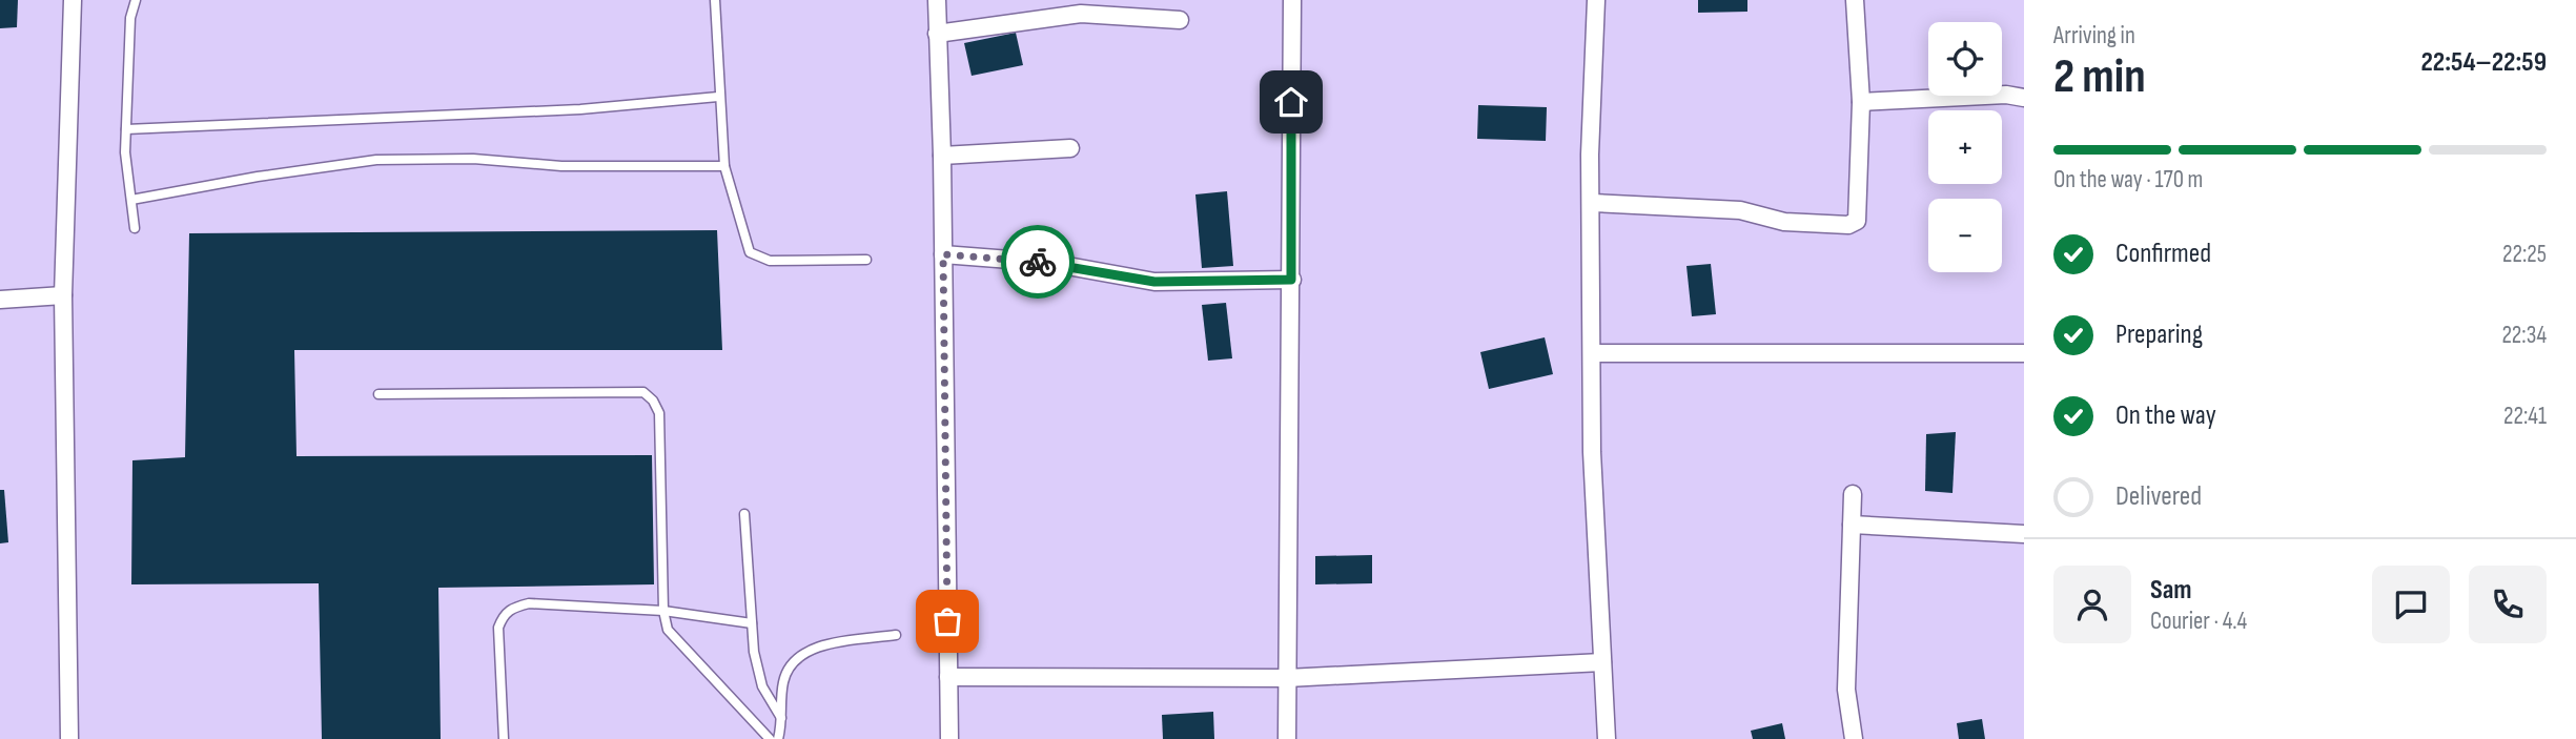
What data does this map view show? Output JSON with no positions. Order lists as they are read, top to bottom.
{
  "page": {
    "heading": ["2 min", "Arriving in", "22:54–22:59"],
    "panel": ["Sam", "Courier · 4.4"],
    "map_buttons": ["+", "−"],
    "bar": "On the way · 170 m",
    "list": [
      ["Confirmed", "22:25"],
      ["Preparing", "22:34"],
      ["On the way", "22:41"],
      "Delivered"
    ]
  }
}
